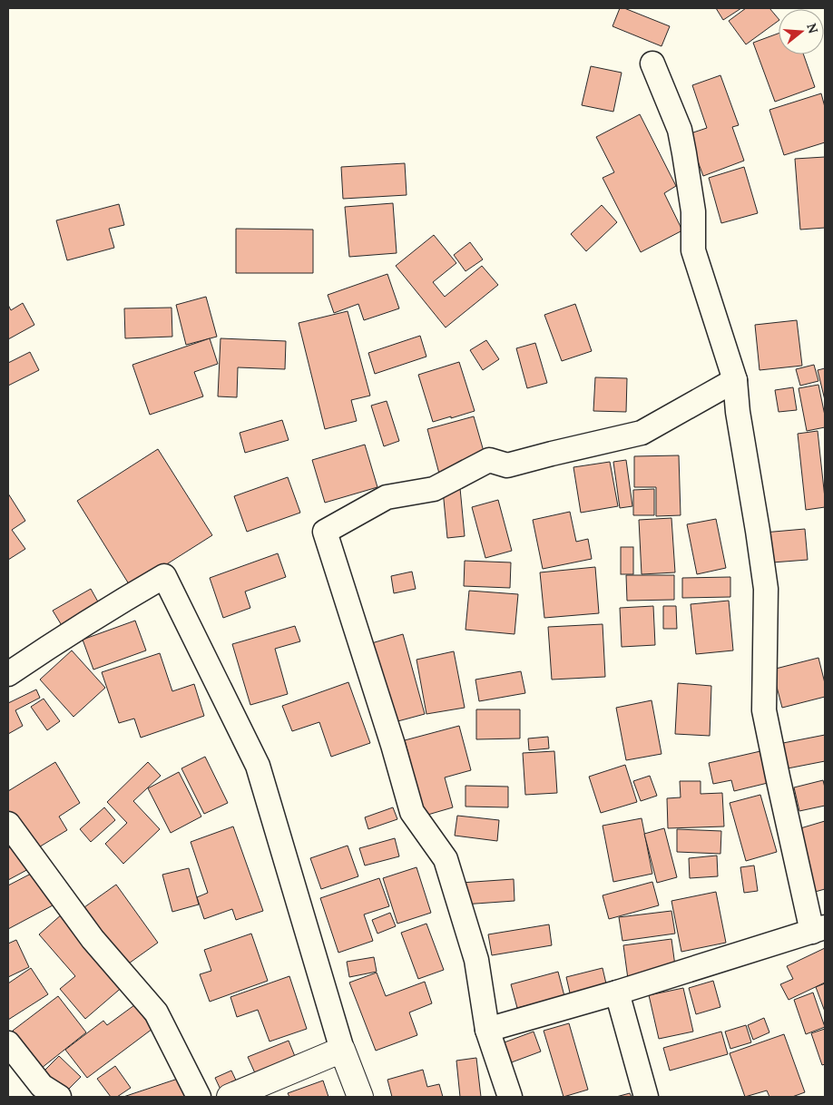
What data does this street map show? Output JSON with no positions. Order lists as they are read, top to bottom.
{
  "north": "right"
}
